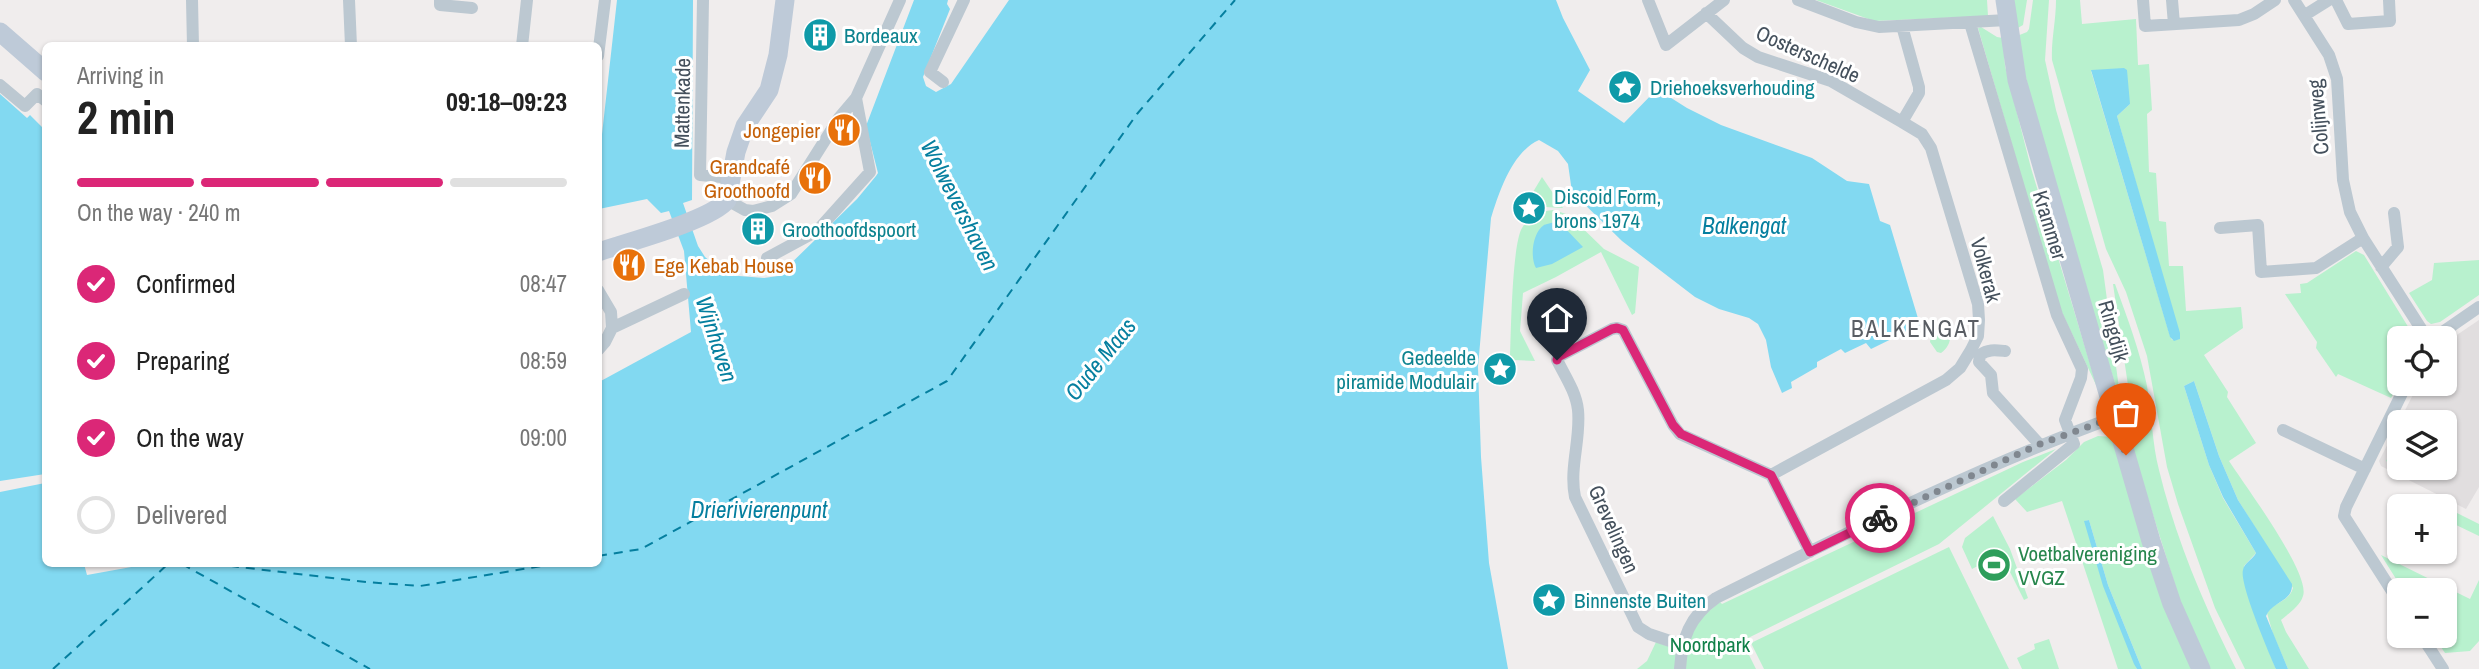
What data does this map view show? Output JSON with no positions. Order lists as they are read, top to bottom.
{
  "streets": {
    "main road": ["Ringdijk"],
    "street": [
      "Oosterschelde",
      "Mattenkade",
      "Colijnweg",
      "Krammer",
      "Volkerak",
      "Grevelingen"
    ]
  },
  "crossings": [
    ["Oosterschelde", "Volkerak"],
    ["Volkerak", "Grevelingen"]
  ],
  "districts": ["BALKENGAT"],
  "water": [
    "Wolwevershaven",
    "Balkengat",
    "Wijnhaven",
    "Oude Maas",
    "Drierivierenpunt"
  ],
  "parks": ["Noordpark"],
  "places": {
    "building": ["Bordeaux", "Groothoofdspoort"],
    "place": [
      "Driehoeksverhouding",
      "Discoid Form, brons 1974",
      "Gedeelde piramide Modulair",
      "Binnenste Buiten"
    ],
    "restaurant": ["Jongepier", "Grandcafé Groothoofd", "Ege Kebab House"],
    "sports": ["Voetbalvereniging VVGZ"]
  },
  "page": {
    "heading": ["2 min", "Arriving in", "09:18–09:23"],
    "bar": "On the way · 240 m",
    "list": [
      ["Confirmed", "08:47"],
      ["Preparing", "08:59"],
      ["On the way", "09:00"],
      "Delivered"
    ],
    "map_buttons": ["+", "−"]
  }
}
